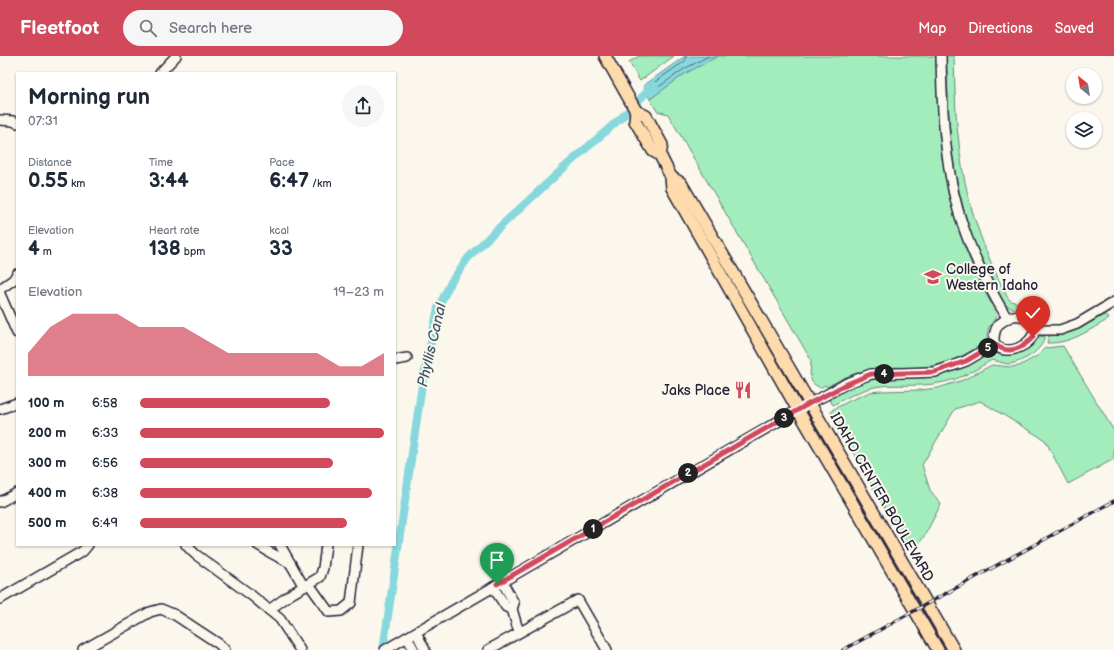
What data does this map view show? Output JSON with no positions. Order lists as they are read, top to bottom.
{
  "streets": {
    "main road": ["IDAHO CENTER BOULEVARD"]
  },
  "water": ["Phyllis Canal"],
  "places": {
    "school or university": ["College of Western Idaho"],
    "restaurant": ["Jaks Place"]
  },
  "north": "top left",
  "page": {
    "header": "Fleetfoot",
    "search": "Search here",
    "nav": ["Map", "Directions", "Saved"],
    "heading": ["Morning run", "07:31"],
    "stats": [
      ["Distance", "0.55 km"],
      ["Time", "3:44"],
      ["Pace", "6:47 /km"],
      ["Elevation", "4 m"],
      ["Heart rate", "138 bpm"],
      ["kcal", "33"]
    ],
    "chart": ["Elevation", "19–23 m"],
    "pins": [
      "5",
      "4",
      "3",
      "2",
      "1"
    ],
    "list": [
      {
        "name": "100 m",
        "note": "6:58"
      },
      {
        "name": "200 m",
        "note": "6:33"
      },
      {
        "name": "300 m",
        "note": "6:56"
      },
      {
        "name": "400 m",
        "note": "6:38"
      },
      {
        "name": "500 m",
        "note": "6:49"
      }
    ]
  }
}
